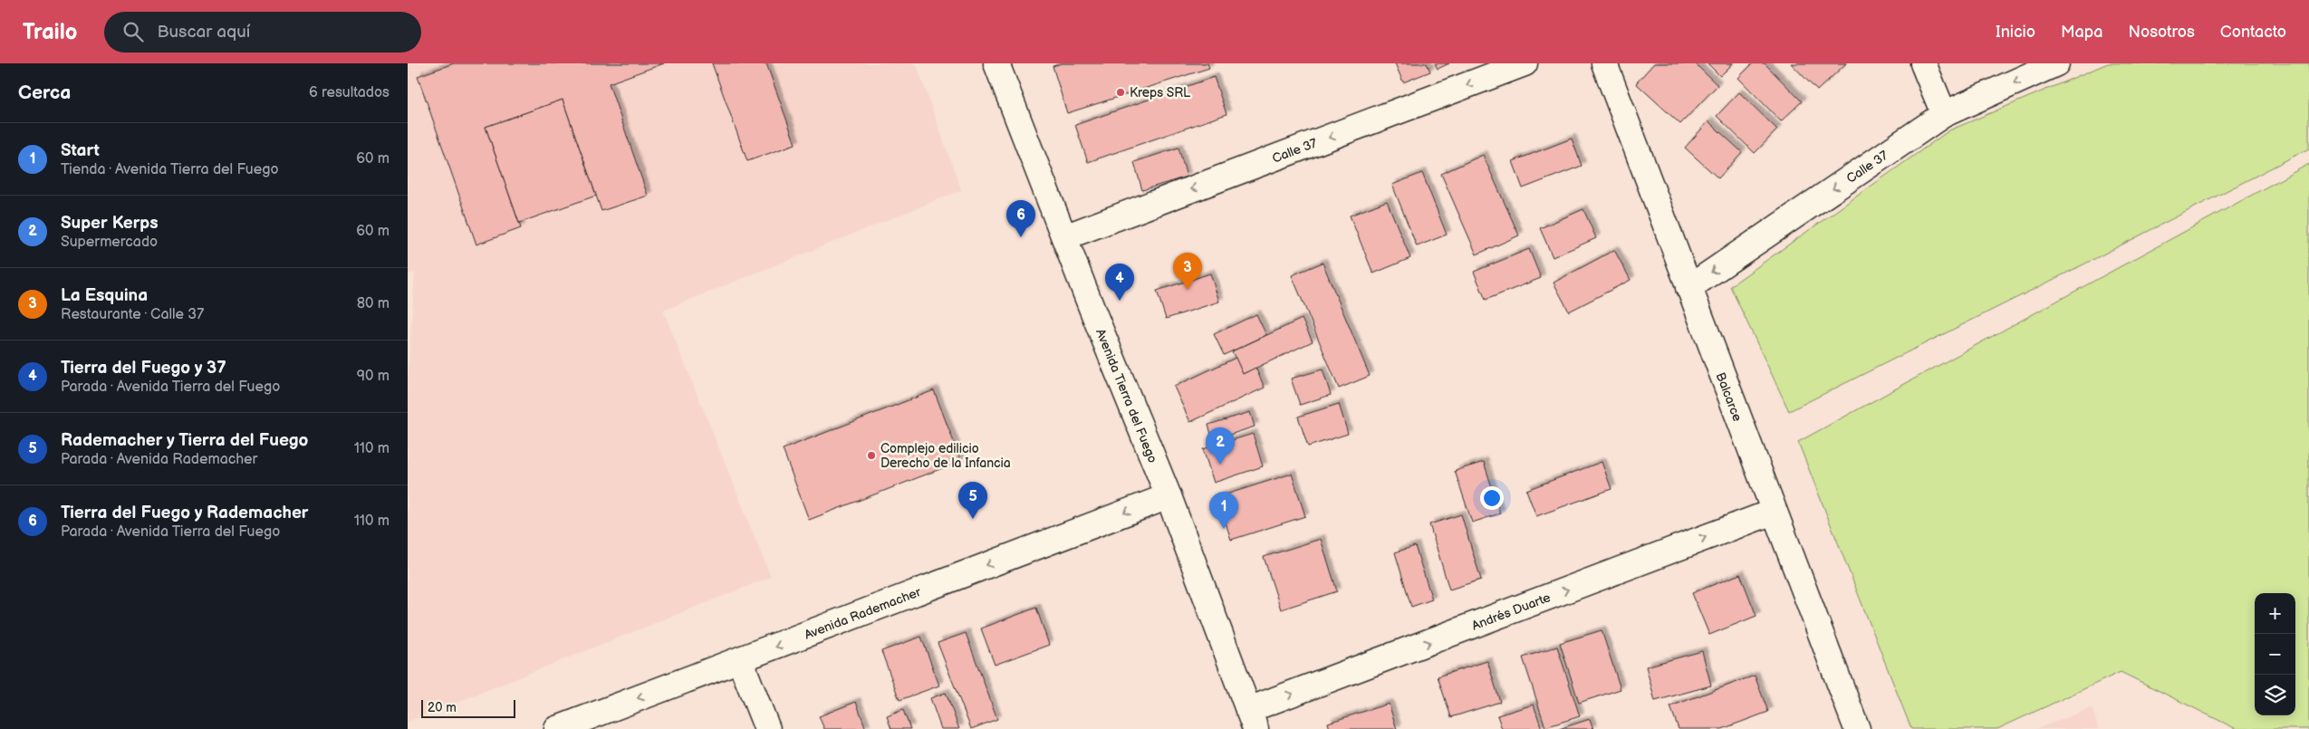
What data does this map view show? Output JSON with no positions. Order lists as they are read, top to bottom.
{
  "streets": {
    "main road": [
      "Calle 37",
      "Avenida Tierra del Fuego",
      "Balcarce",
      "Andrés Duarte",
      "Avenida Rademacher"
    ]
  },
  "crossings": [
    ["Calle 37", "Avenida Tierra del Fuego"],
    ["Calle 37", "Balcarce"],
    ["Avenida Tierra del Fuego", "Andrés Duarte"],
    ["Avenida Tierra del Fuego", "Avenida Rademacher"],
    ["Balcarce", "Andrés Duarte"]
  ],
  "one_way": ["Calle 37", "Andrés Duarte", "Avenida Rademacher"],
  "places": ["Kreps SRL", "Complejo edilicio Derecho de la Infancia"],
  "scale_bar": "20 m",
  "page": {
    "header": "Trailo",
    "search": "Buscar aquí",
    "nav": [
      "Inicio",
      "Mapa",
      "Nosotros",
      "Contacto"
    ],
    "heading": ["Cerca", "6 resultados"],
    "list": [
      {
        "mark": "1",
        "name": "Start",
        "note": "Tienda · Avenida Tierra del Fuego",
        "value": "60 m"
      },
      {
        "mark": "2",
        "name": "Super Kerps",
        "note": "Supermercado",
        "value": "60 m"
      },
      {
        "mark": "3",
        "name": "La Esquina",
        "note": "Restaurante · Calle 37",
        "value": "80 m"
      },
      {
        "mark": "4",
        "name": "Tierra del Fuego y 37",
        "note": "Parada · Avenida Tierra del Fuego",
        "value": "90 m"
      },
      {
        "mark": "5",
        "name": "Rademacher y Tierra del Fuego",
        "note": "Parada · Avenida Rademacher",
        "value": "110 m"
      },
      {
        "mark": "6",
        "name": "Tierra del Fuego y Rademacher",
        "note": "Parada · Avenida Tierra del Fuego",
        "value": "110 m"
      }
    ],
    "pins": [
      "6",
      "3",
      "4",
      "2",
      "5",
      "1"
    ],
    "map_buttons": ["+", "−"],
    "scale": "20 m"
  }
}
